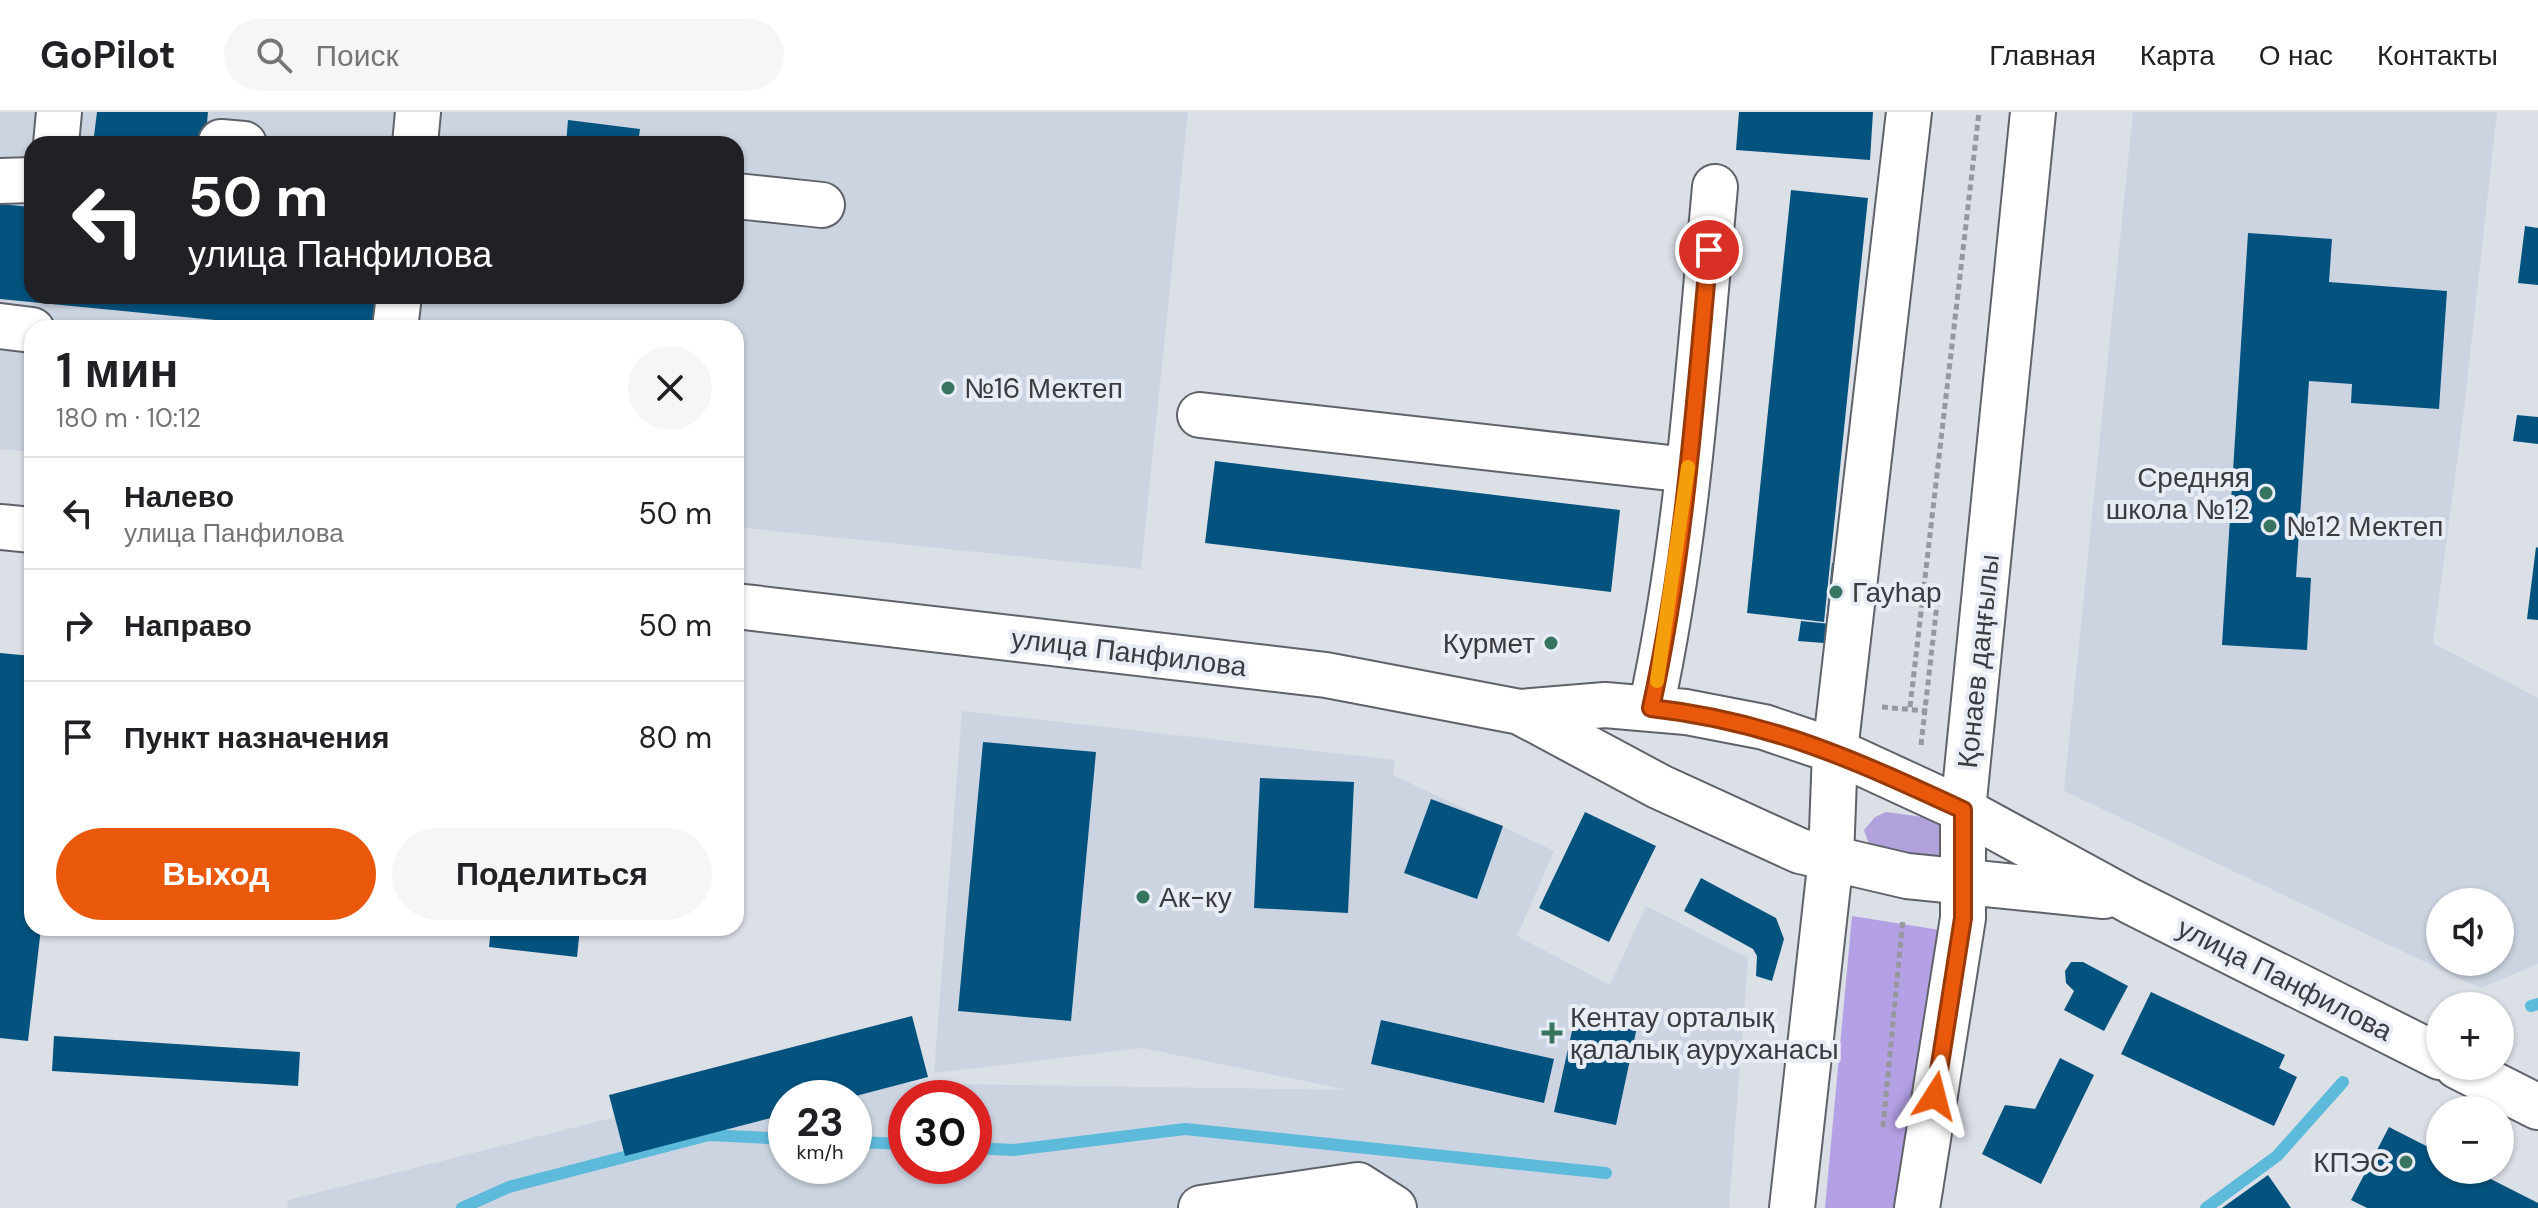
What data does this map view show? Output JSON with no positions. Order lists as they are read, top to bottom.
{
  "streets": {
    "street": ["улица Панфилова", "Қонаев даңғылы"]
  },
  "crossings": [
    ["улица Панфилова", "Қонаев даңғылы"]
  ],
  "places": {
    "other": [
      "№16 Мектеп",
      "Средняя школа №12",
      "№12 Мектеп",
      "Гауһар",
      "Курмет",
      "Ак-ку",
      "КПЭС"
    ],
    "health": ["Кентау орталық қалалық ауруханасы"]
  },
  "page": {
    "header": "GoPilot",
    "search": "Поиск",
    "nav": [
      "Главная",
      "Карта",
      "О нас",
      "Контакты"
    ],
    "turn": ["50 m", "улица Панфилова"],
    "heading": ["1 мин", "180 m · 10:12"],
    "list": [
      {
        "name": "Налево",
        "note": "улица Панфилова",
        "value": "50 m"
      },
      {
        "name": "Направо",
        "value": "50 m"
      },
      {
        "name": "Пункт назначения",
        "value": "80 m"
      }
    ],
    "buttons": ["Выход", "Поделиться"],
    "map_buttons": ["+", "−"],
    "speed": "23 km/h",
    "limit": "30"
  }
}
